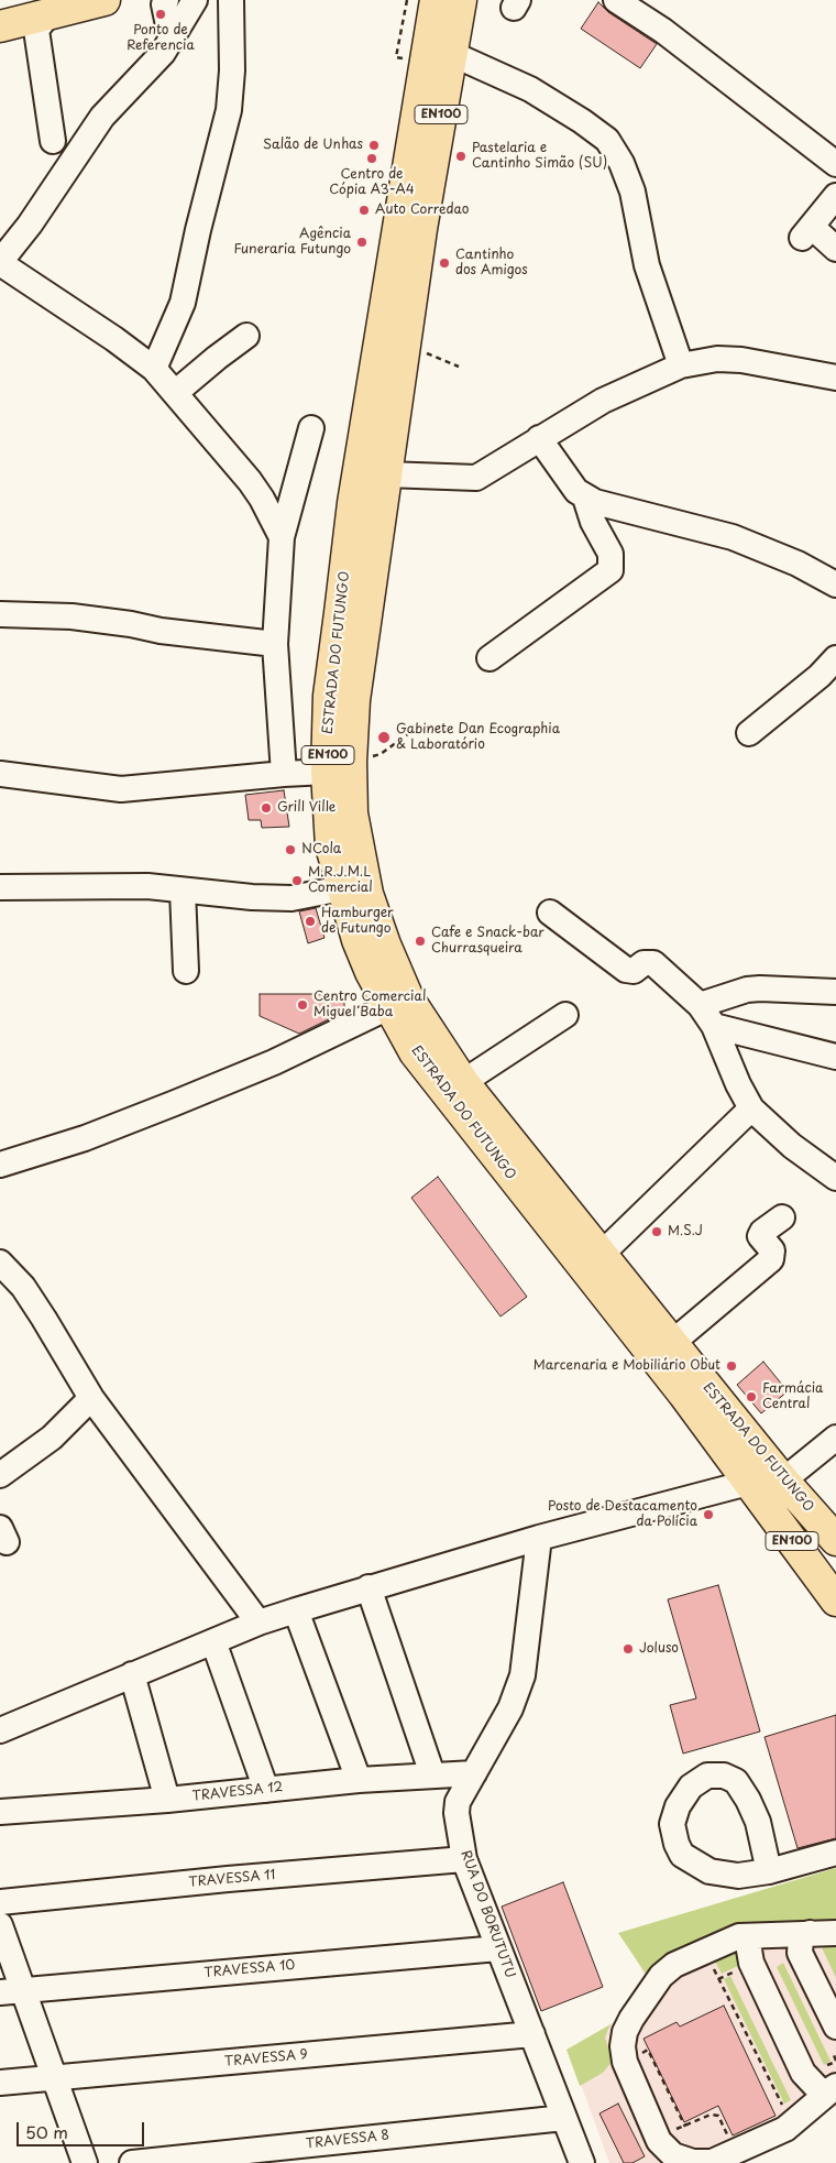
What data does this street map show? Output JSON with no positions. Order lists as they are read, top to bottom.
{
  "streets": {
    "main road": ["EN100", "ESTRADA DO FUTUNGO"],
    "street": [
      "TRAVESSA 12",
      "TRAVESSA 11",
      "RUA DO BORUTUTU",
      "TRAVESSA 10",
      "TRAVESSA 9",
      "TRAVESSA 8"
    ]
  },
  "crossings": [
    ["TRAVESSA 12", "RUA DO BORUTUTU"],
    ["TRAVESSA 11", "RUA DO BORUTUTU"],
    ["RUA DO BORUTUTU", "TRAVESSA 10"],
    ["RUA DO BORUTUTU", "TRAVESSA 9"],
    ["RUA DO BORUTUTU", "TRAVESSA 8"]
  ],
  "places": [
    "Ponto de Referencia",
    "Salão de Unhas",
    "Pastelaria e Cantinho Simão (SU)",
    "Centro de Cópia A3-A4",
    "Auto Corredao",
    "Agência Funeraria Futungo",
    "Cantinho dos Amigos",
    "Gabinete Dan Ecographia & Laboratório",
    "Grill Ville",
    "NCola",
    "M.R.J.M.L Comercial",
    "Hamburger de Futungo",
    "Cafe e Snack-bar Churrasqueira",
    "Centro Comercial Miguel Baba",
    "M.S.J",
    "Marcenaria e Mobiliário Obut",
    "Farmácia Central",
    "Posto de Destacamento da Polícia",
    "Joluso"
  ],
  "scale_bar": "50 m"
}
